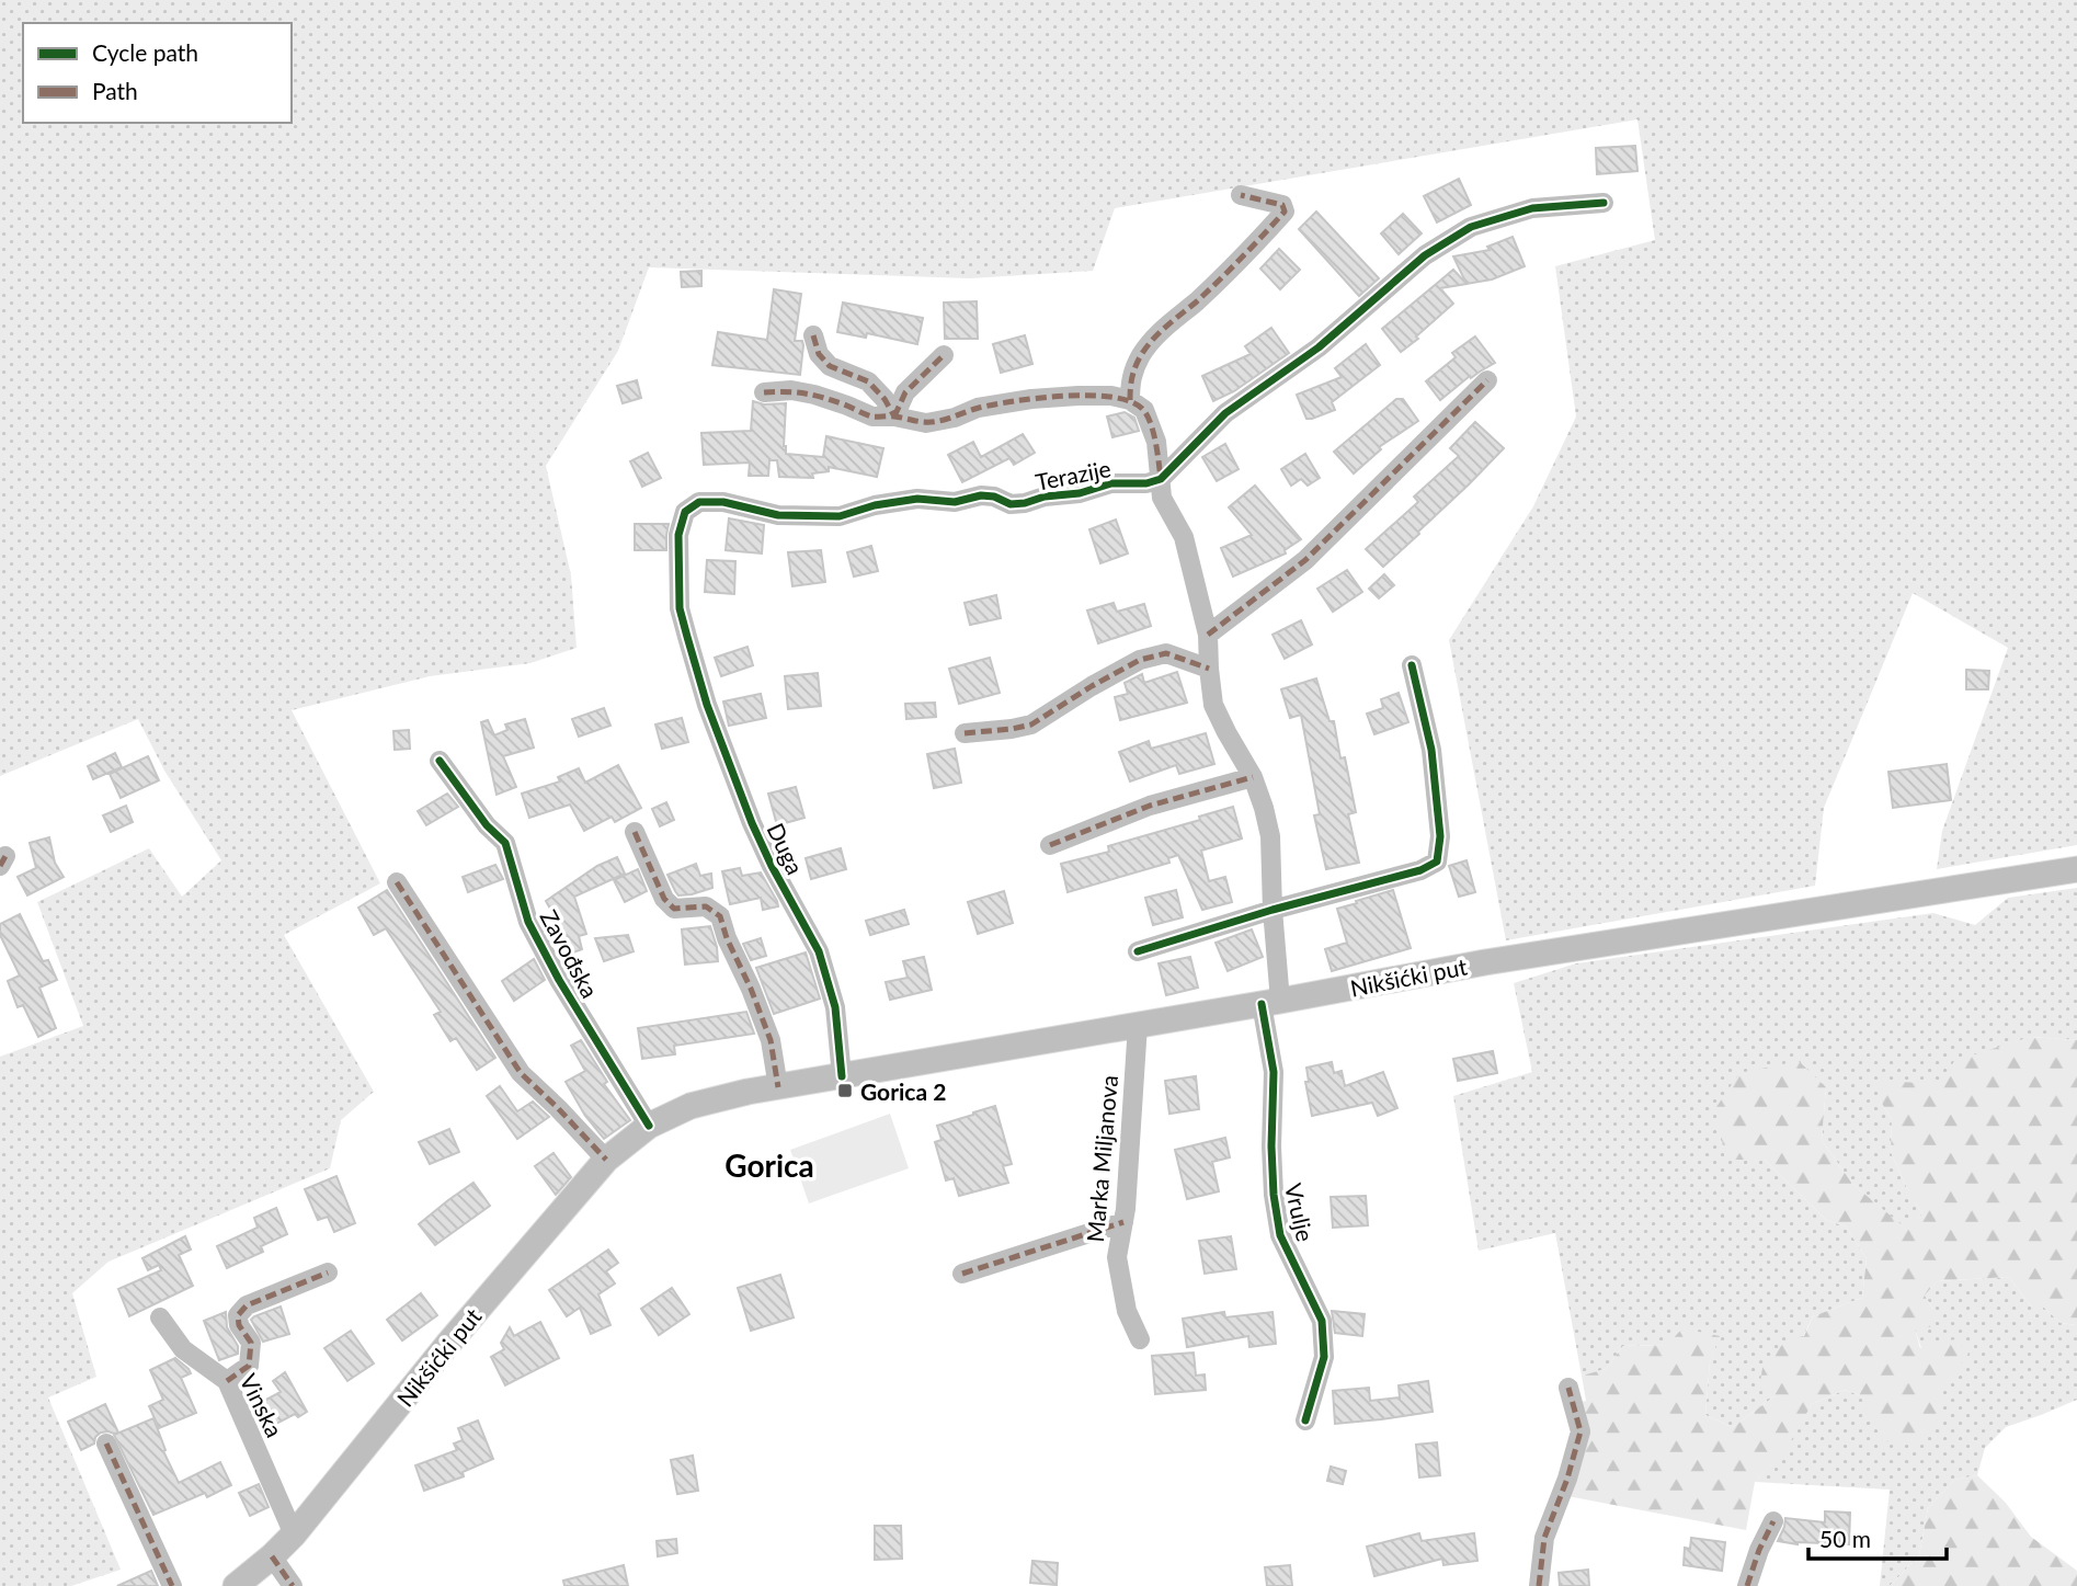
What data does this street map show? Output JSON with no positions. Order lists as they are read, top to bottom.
{
  "streets": {
    "main road": ["Nikšićki put"],
    "street": [
      "Terazije",
      "Duga",
      "Zavođska",
      "Marka Miljanova",
      "Vrulje",
      "Vinska"
    ]
  },
  "crossings": [
    ["Terazije", "Duga"],
    ["Duga", "Nikšićki put"],
    ["Zavođska", "Nikšićki put"],
    ["Nikšićki put", "Marka Miljanova"],
    ["Nikšićki put", "Vrulje"],
    ["Nikšićki put", "Vinska"]
  ],
  "districts": ["Gorica"],
  "places": {
    "transit": ["Gorica 2"]
  },
  "legend": ["Cycle path", "Path"],
  "scale_bar": "50 m"
}
